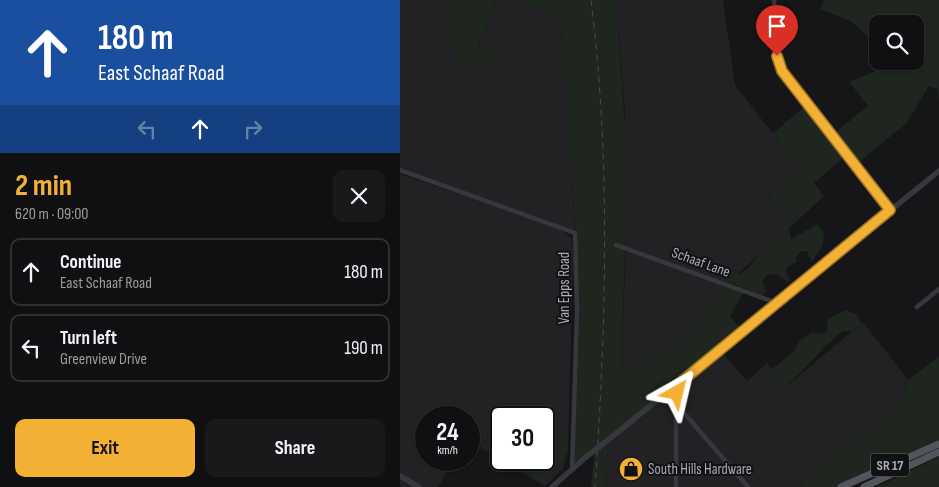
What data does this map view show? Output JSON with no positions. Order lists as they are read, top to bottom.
{
  "streets": {
    "main road": ["SR 17"],
    "street": ["Schaaf Lane", "Van Epps Road"]
  },
  "places": {
    "shop": ["South Hills Hardware"]
  },
  "page": {
    "turn": ["180 m", "East Schaaf Road"],
    "heading": ["2 min", "620 m · 09:00"],
    "list": [
      {
        "name": "Continue",
        "note": "East Schaaf Road",
        "value": "180 m"
      },
      {
        "name": "Turn left",
        "note": "Greenview Drive",
        "value": "190 m"
      }
    ],
    "speed": "24 km/h",
    "limit": "30",
    "buttons": ["Exit", "Share"]
  }
}
